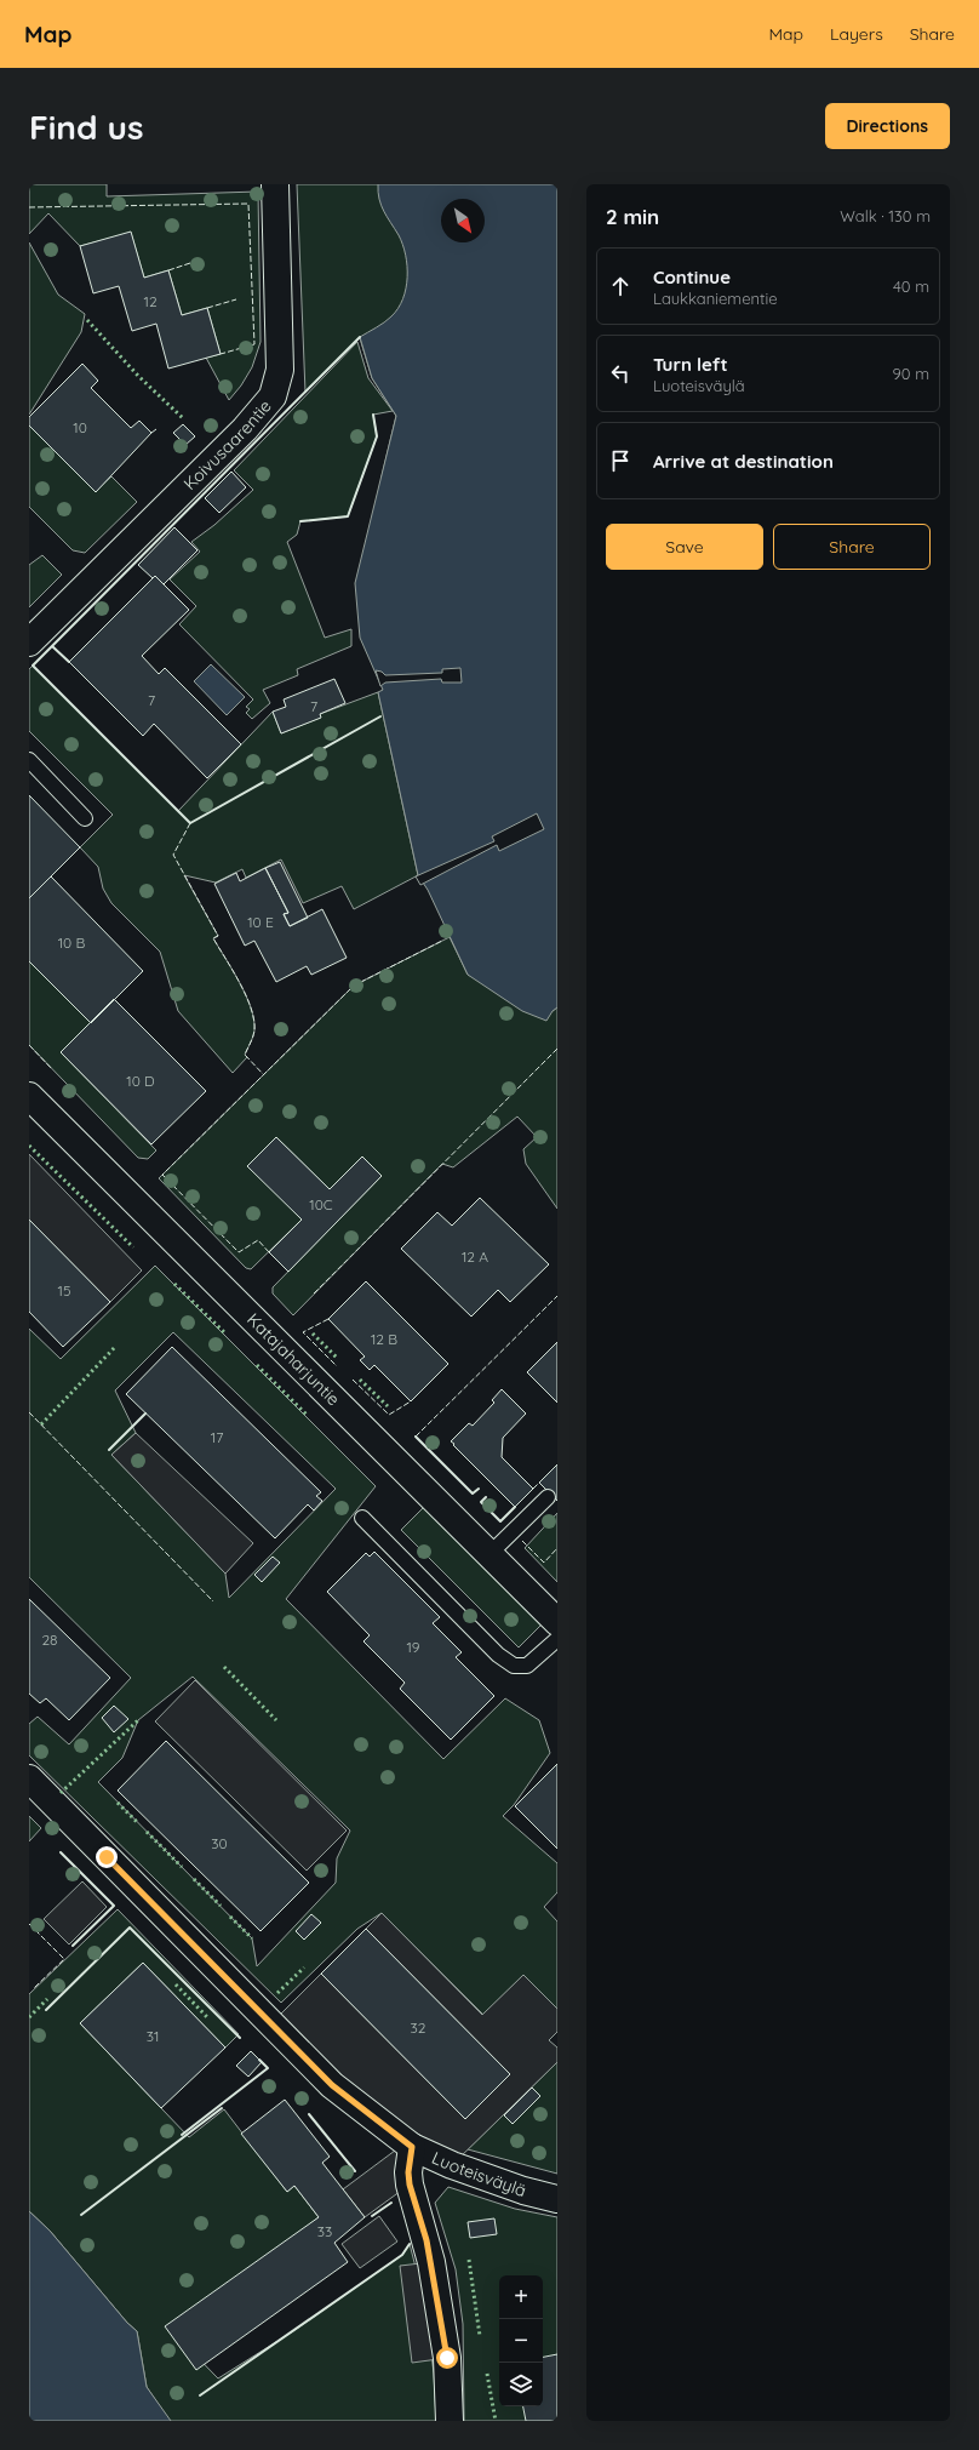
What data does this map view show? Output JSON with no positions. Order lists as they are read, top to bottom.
{
  "streets": {
    "street": ["Koivusaarentie", "Katajaharjuntie", "Luoteisväylä"]
  },
  "house_numbers": [
    "12",
    "10",
    "7",
    "7",
    "10 E",
    "10 B",
    "10 D",
    "10C",
    "12 A",
    "15",
    "12 B",
    "17",
    "28",
    "19",
    "30",
    "32",
    "31",
    "33"
  ],
  "north": "bottom right",
  "page": {
    "header": "Map",
    "nav": ["Map", "Layers", "Share"],
    "buttons": [
      "Directions",
      ["Save", "Share"]
    ],
    "title": "Find us",
    "heading": ["2 min", "Walk · 130 m"],
    "list": [
      ["Continue", "Laukkaniementie", "40 m"],
      ["Turn left", "Luoteisväylä", "90 m"],
      "Arrive at destination"
    ],
    "map_buttons": ["+", "−"]
  }
}
